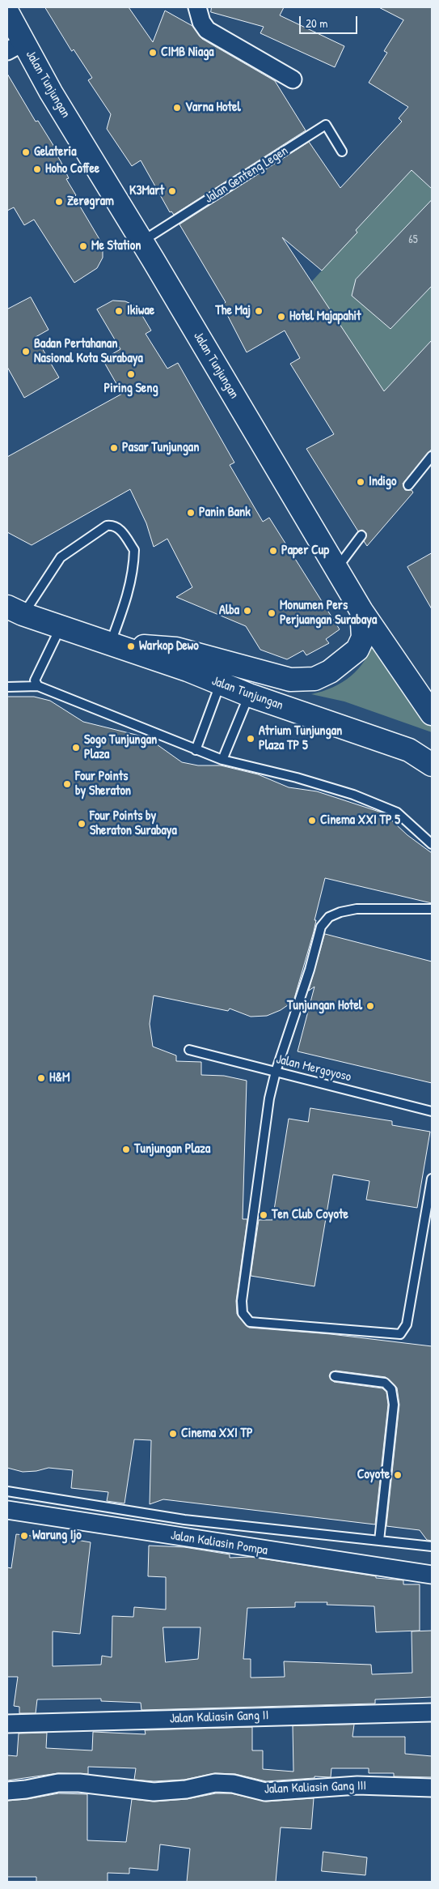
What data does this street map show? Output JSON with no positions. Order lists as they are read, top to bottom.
{
  "streets": {
    "main road": ["Jalan Tunjungan"],
    "street": ["Jalan Kaliasin Pompa", "Jalan Kaliasin Gang II", "Jalan Kaliasin Gang III"],
    "lane": ["Jalan Genteng Legen", "Jalan Mergoyoso"]
  },
  "crossings": [
    ["Jalan Tunjungan", "Jalan Genteng Legen"]
  ],
  "places": [
    "CIMB Niaga",
    "Varna Hotel",
    "Gelateria",
    "Hoho Coffee",
    "K3Mart",
    "Zerøgram",
    "Me Station",
    "Ikiwae",
    "The Maj",
    "Hotel Majapahit",
    "Badan Pertahanan Nasional Kota Surabaya",
    "Piring Seng",
    "Pasar Tunjungan",
    "Indigo",
    "Panin Bank",
    "Paper Cup",
    "Alba",
    "Monumen Pers Perjuangan Surabaya",
    "Warkop Dewo",
    "Atrium Tunjungan Plaza TP 5",
    "Sogo Tunjungan Plaza",
    "Four Points by Sheraton",
    "Cinema XXI TP 5",
    "Four Points by Sheraton Surabaya",
    "Tunjungan Hotel",
    "H&M",
    "Tunjungan Plaza",
    "Ten Club Coyote",
    "Cinema XXI TP",
    "Coyote",
    "Warung Ijo"
  ],
  "house_numbers": ["65"],
  "scale_bar": "20 m"
}
